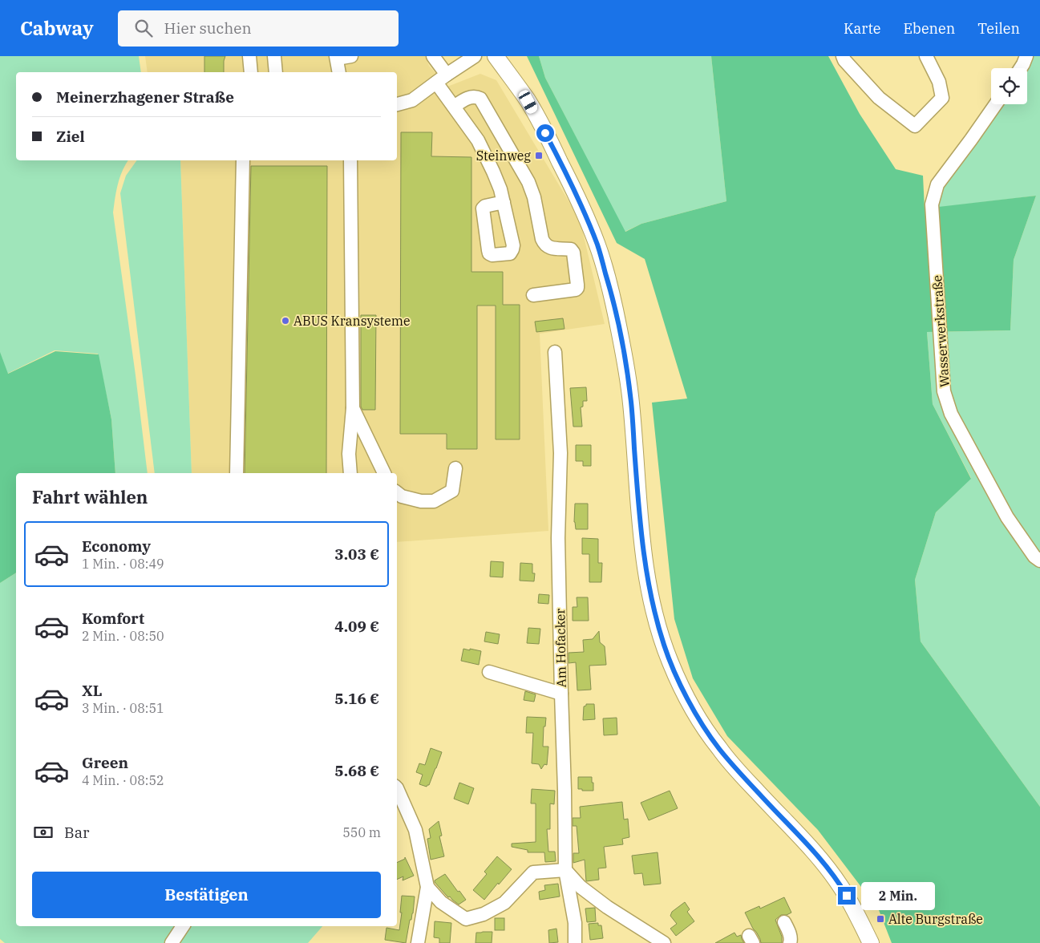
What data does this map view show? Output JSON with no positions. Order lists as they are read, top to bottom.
{
  "streets": {
    "street": ["Wasserwerkstraße", "Am Hofacker"]
  },
  "places": {
    "transit": ["Steinweg", "Alte Burgstraße"],
    "other": ["ABUS Kransysteme"]
  },
  "page": {
    "header": "Cabway",
    "search": "Hier suchen",
    "nav": ["Karte", "Ebenen", "Teilen"],
    "banner": ["Meinerzhagener Straße", "Ziel"],
    "heading": "Fahrt wählen",
    "list": [
      {
        "name": "Economy",
        "note": "1 Min. · 08:49",
        "value": "3.03 €"
      },
      {
        "name": "Komfort",
        "note": "2 Min. · 08:50",
        "value": "4.09 €"
      },
      {
        "name": "XL",
        "note": "3 Min. · 08:51",
        "value": "5.16 €"
      },
      {
        "name": "Green",
        "note": "4 Min. · 08:52",
        "value": "5.68 €"
      }
    ],
    "pay": ["Bar", "550 m"],
    "buttons": "Bestätigen",
    "bubble": "2 Min."
  }
}
